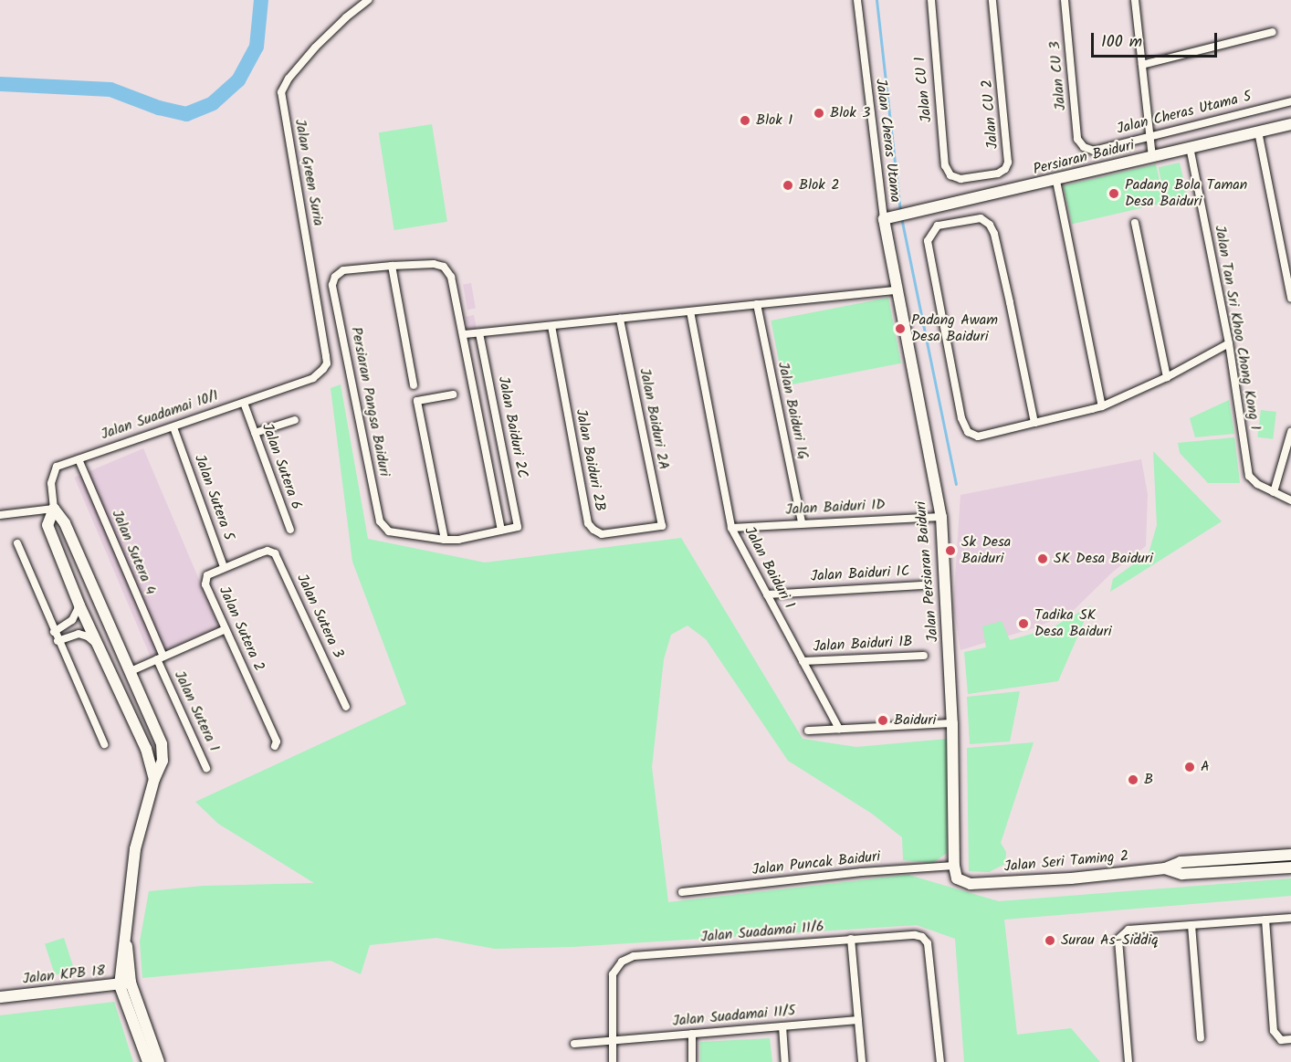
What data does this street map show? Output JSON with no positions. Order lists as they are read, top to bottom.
{
  "streets": {
    "street": [
      "Jalan CU 3",
      "Jalan CU 1",
      "Jalan Cheras Utama 5",
      "Jalan CU 2",
      "Jalan Cheras Utama",
      "Persiaran Baiduri",
      "Jalan Green Suria",
      "Jalan Tan Sri Khoo Chong Kong 1",
      "Persiaran Pangsa Baiduri",
      "Jalan Baiduri 1G",
      "Jalan Suadamai 10/1",
      "Jalan Baiduri 2A",
      "Jalan Baiduri 2C",
      "Jalan Baiduri 2B",
      "Jalan Sutera 6",
      "Jalan Sutera 5",
      "Jalan Baiduri 1D",
      "Jalan Sutera 4",
      "Jalan Baiduri 1",
      "Jalan Persiaran Baiduri",
      "Jalan Baiduri 1C",
      "Jalan Sutera 3",
      "Jalan Sutera 2",
      "Jalan Baiduri 1B",
      "Jalan Sutera 1",
      "Jalan Seri Taming 2",
      "Jalan Puncak Baiduri",
      "Jalan Suadamai 11/6",
      "Jalan KPB 18",
      "Jalan Suadamai 11/5"
    ]
  },
  "crossings": [
    ["Jalan CU 3", "Jalan Cheras Utama 5"],
    ["Jalan CU 1", "Jalan CU 2"],
    ["Jalan Cheras Utama", "Persiaran Baiduri"],
    ["Jalan Cheras Utama", "Jalan Persiaran Baiduri"],
    ["Persiaran Baiduri", "Jalan Tan Sri Khoo Chong Kong 1"],
    ["Persiaran Baiduri", "Jalan Persiaran Baiduri"],
    ["Jalan Green Suria", "Jalan Suadamai 10/1"],
    ["Persiaran Pangsa Baiduri", "Jalan Baiduri 2C"],
    ["Jalan Baiduri 1G", "Jalan Baiduri 1D"],
    ["Jalan Suadamai 10/1", "Jalan Sutera 6"],
    ["Jalan Suadamai 10/1", "Jalan Sutera 5"],
    ["Jalan Suadamai 10/1", "Jalan Sutera 4"],
    ["Jalan Suadamai 10/1", "Jalan KPB 18"],
    ["Jalan Baiduri 2A", "Jalan Baiduri 2B"],
    ["Jalan Sutera 5", "Jalan Sutera 2"],
    ["Jalan Baiduri 1D", "Jalan Baiduri 1"],
    ["Jalan Baiduri 1D", "Jalan Persiaran Baiduri"],
    ["Jalan Sutera 4", "Jalan Sutera 1"],
    ["Jalan Baiduri 1", "Jalan Baiduri 1C"],
    ["Jalan Baiduri 1", "Jalan Baiduri 1B"],
    ["Jalan Persiaran Baiduri", "Jalan Seri Taming 2"],
    ["Jalan Persiaran Baiduri", "Jalan Puncak Baiduri"],
    ["Jalan Sutera 3", "Jalan Sutera 2"],
    ["Jalan Seri Taming 2", "Jalan Puncak Baiduri"],
    ["Jalan Suadamai 11/6", "Jalan Suadamai 11/5"]
  ],
  "places": [
    "Blok 3",
    "Blok 1",
    "Blok 2",
    "Padang Bola Taman Desa Baiduri",
    "Padang Awam Desa Baiduri",
    "Sk Desa Baiduri",
    "SK Desa Baiduri",
    "Tadika SK Desa Baiduri",
    "Baiduri",
    "A",
    "B",
    "Surau As-Siddiq"
  ],
  "scale_bar": "100 m"
}
